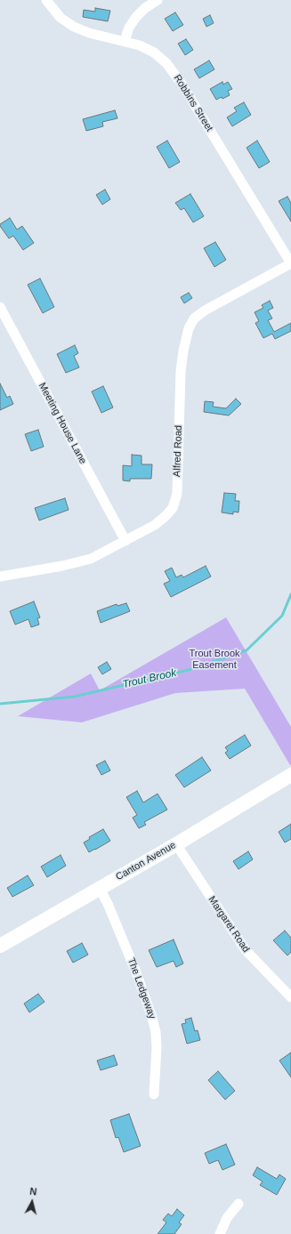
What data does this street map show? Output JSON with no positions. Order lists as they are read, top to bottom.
{
  "streets": {
    "main road": ["Canton Avenue"],
    "street": [
      "Robbins Street",
      "Meeting House Lane",
      "Alfred Road",
      "Margaret Road",
      "The Ledgeway"
    ]
  },
  "crossings": [
    ["Robbins Street", "Alfred Road"],
    ["Meeting House Lane", "Alfred Road"],
    ["Canton Avenue", "Margaret Road"],
    ["Canton Avenue", "The Ledgeway"]
  ],
  "water": ["Trout Brook"],
  "parks": ["Trout Brook Easement"],
  "north": "top"
}
